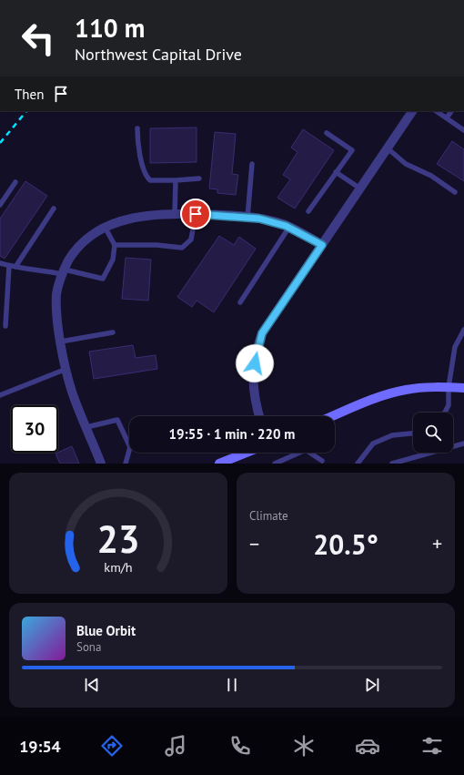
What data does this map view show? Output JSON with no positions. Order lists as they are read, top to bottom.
{
  "page": {
    "turn": ["110 m", "Northwest Capital Drive"],
    "then": "Then",
    "limit": "30",
    "trip": "19:55 · 1 min · 220 m",
    "tile": "Climate",
    "heat": ["−", "20.5°", "+"],
    "song": ["Blue Orbit", "Sona"],
    "tabs": "19:54",
    "gauge": ["23", "km/h"]
  }
}
